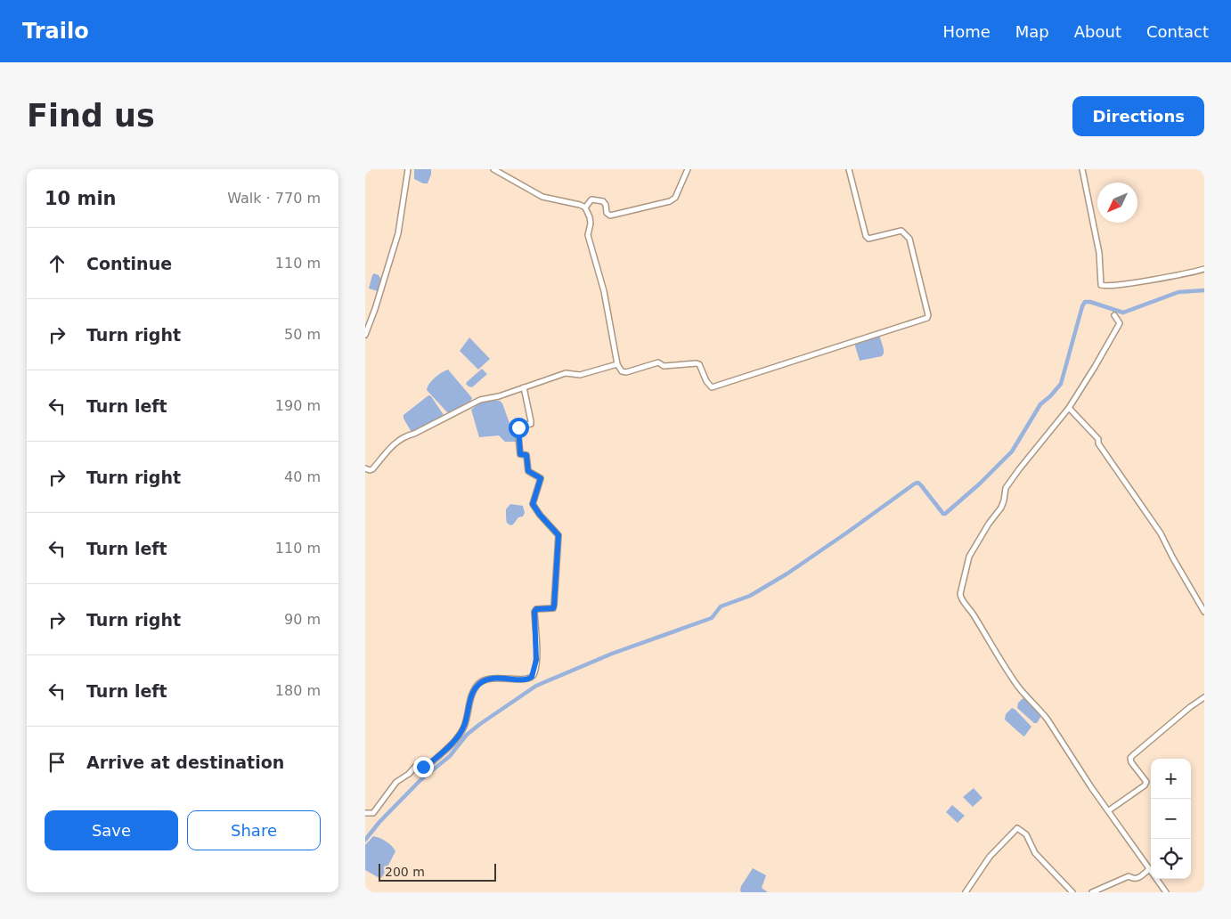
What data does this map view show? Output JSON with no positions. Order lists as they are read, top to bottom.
{
  "scale_bar": "200 m",
  "north": "bottom left",
  "page": {
    "header": "Trailo",
    "nav": [
      "Home",
      "Map",
      "About",
      "Contact"
    ],
    "buttons": [
      "Directions",
      ["Save", "Share"]
    ],
    "title": "Find us",
    "heading": ["10 min", "Walk · 770 m"],
    "list": [
      ["Continue", "110 m"],
      ["Turn right", "50 m"],
      ["Turn left", "190 m"],
      ["Turn right", "40 m"],
      ["Turn left", "110 m"],
      ["Turn right", "90 m"],
      ["Turn left", "180 m"],
      "Arrive at destination"
    ],
    "map_buttons": ["+", "−"],
    "scale": "200 m"
  }
}
